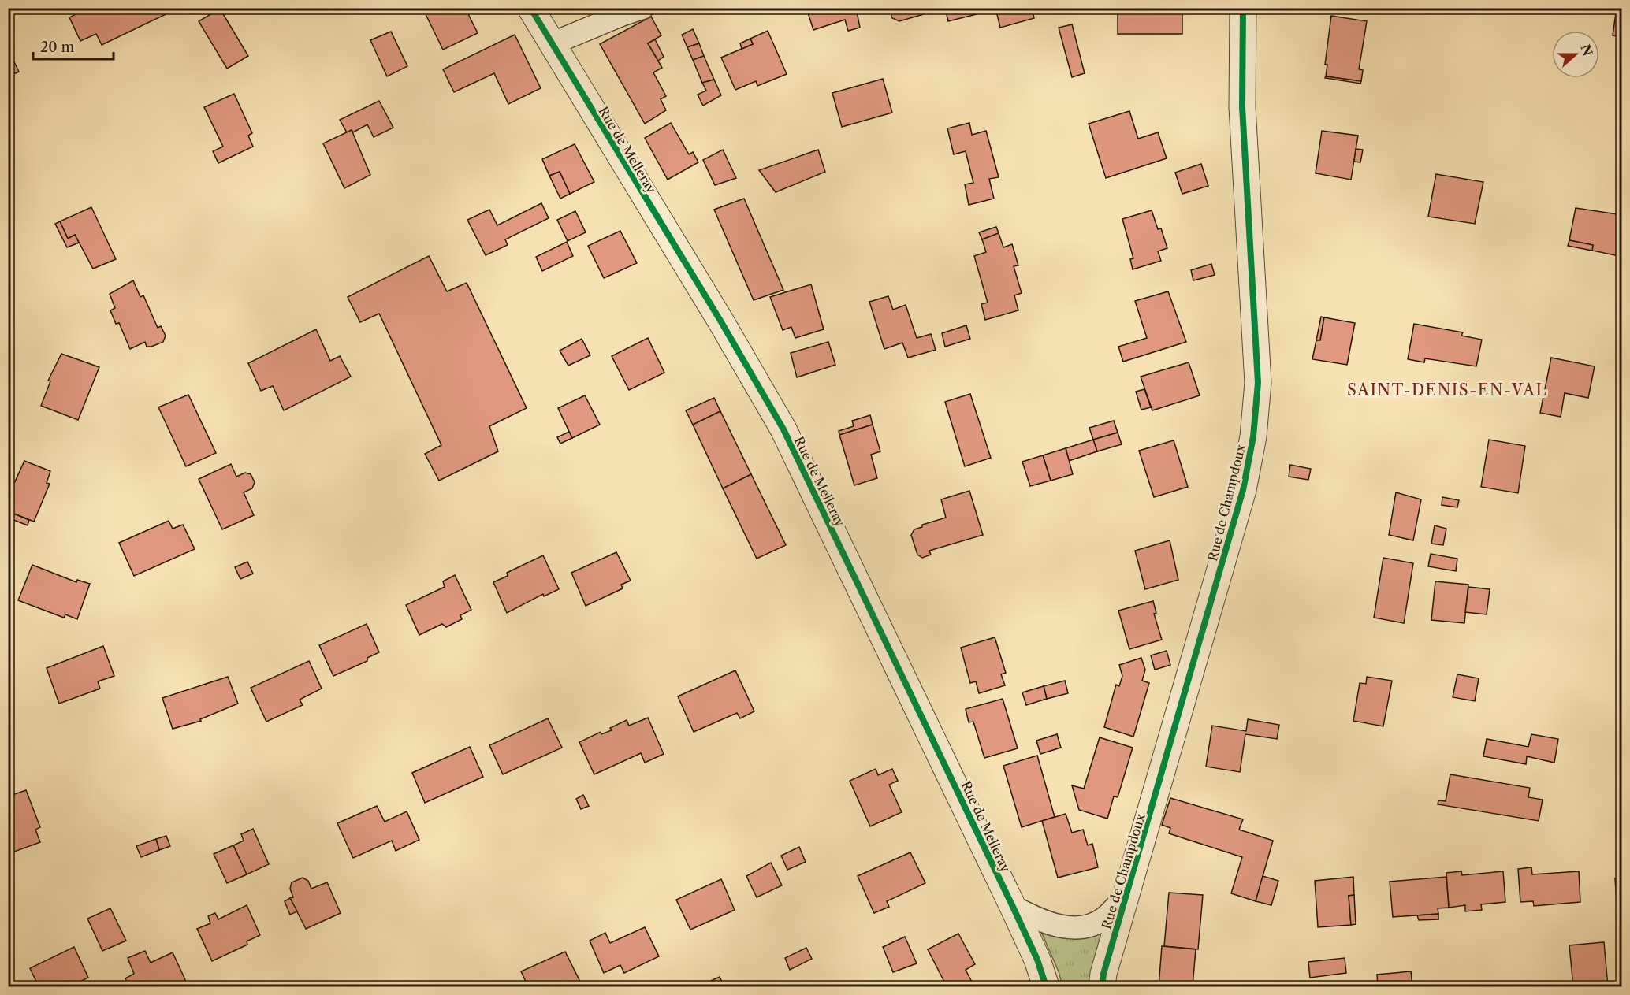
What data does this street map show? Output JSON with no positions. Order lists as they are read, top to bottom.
{
  "streets": {
    "street": ["Rue de Melleray", "Rue de Champdoux"]
  },
  "districts": ["SAINT-DENIS-EN-VAL"],
  "scale_bar": "20 m",
  "north": "right"
}
